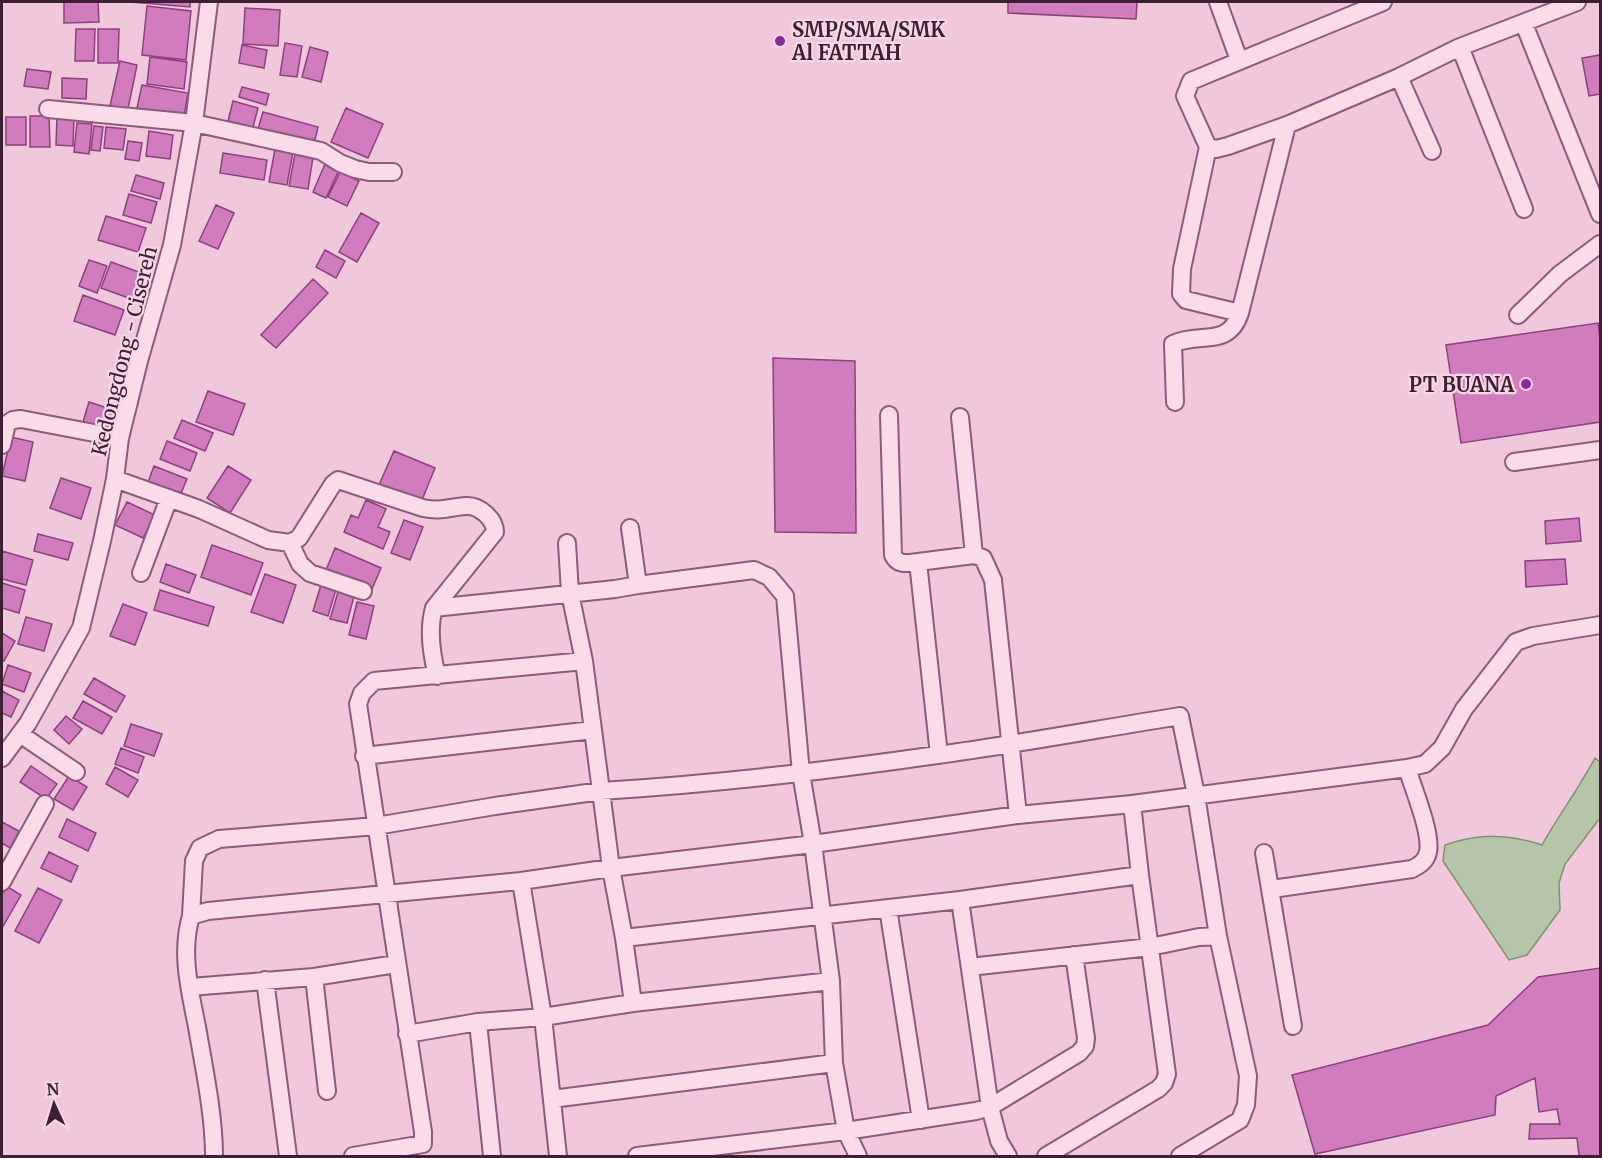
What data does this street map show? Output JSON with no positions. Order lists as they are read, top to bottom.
{
  "streets": {
    "street": ["Kedongdong - Cisereh"]
  },
  "places": ["SMP/SMA/SMK Al FATTAH", "PT BUANA"],
  "north": "top"
}
